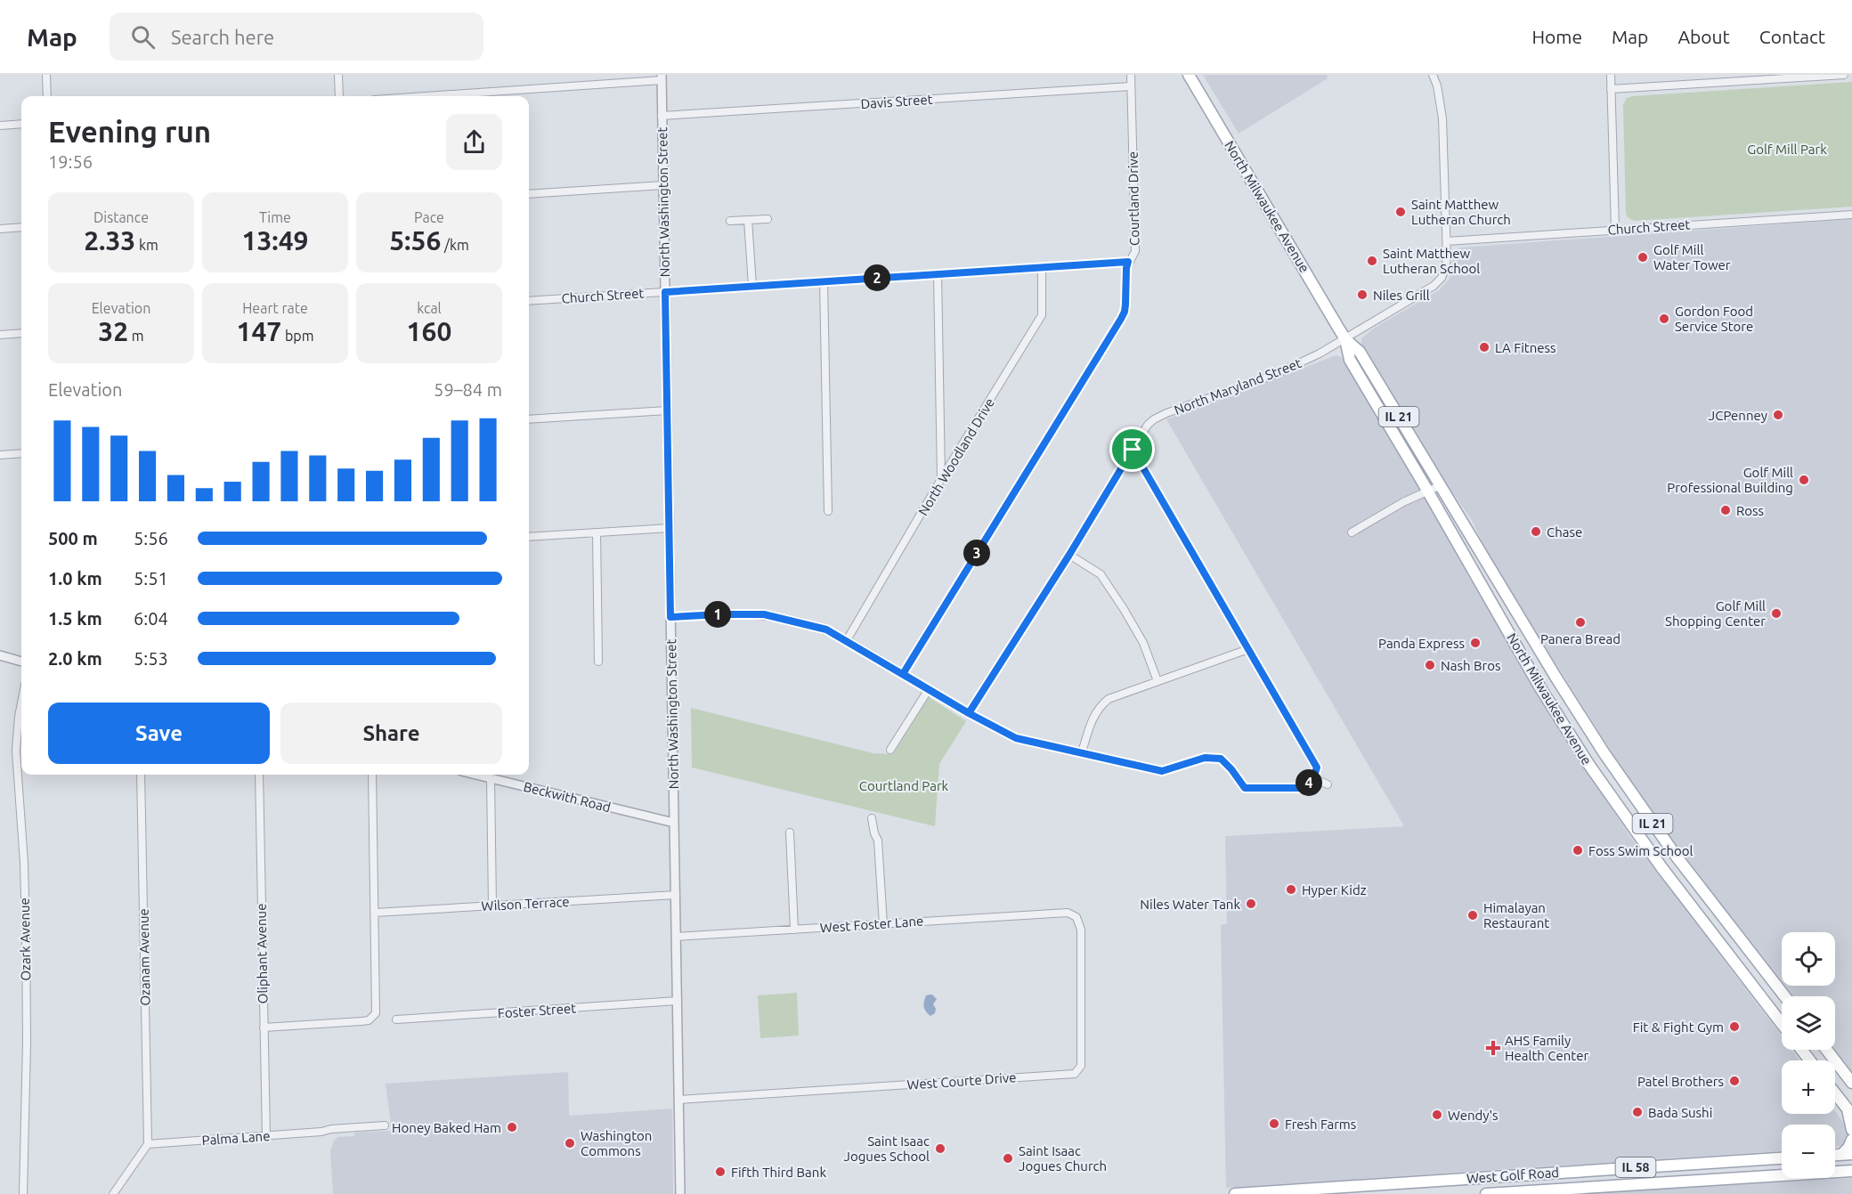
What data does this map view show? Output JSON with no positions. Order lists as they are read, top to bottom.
{
  "streets": {
    "main road": [
      "North Milwaukee Avenue",
      "IL 21",
      "IL 58",
      "West Golf Road"
    ],
    "street": [
      "Davis Street",
      "Courtland Drive",
      "North Washington Street",
      "Church Street",
      "North Maryland Street",
      "North Woodland Drive",
      "Beckwith Road",
      "Wilson Terrace",
      "West Foster Lane",
      "Ozark Avenue",
      "Oliphant Avenue",
      "Ozanam Avenue",
      "Foster Street",
      "West Courte Drive",
      "Palma Lane"
    ]
  },
  "crossings": [
    ["Davis Street", "Courtland Drive"],
    ["Davis Street", "North Washington Street"],
    ["Courtland Drive", "Church Street"],
    ["North Washington Street", "Church Street"],
    ["North Washington Street", "Beckwith Road"],
    ["North Washington Street", "Wilson Terrace"],
    ["North Washington Street", "West Foster Lane"],
    ["North Washington Street", "Foster Street"],
    ["North Washington Street", "West Courte Drive"],
    ["North Milwaukee Avenue", "North Maryland Street"],
    ["Church Street", "North Maryland Street"],
    ["Church Street", "North Woodland Drive"],
    ["West Foster Lane", "West Courte Drive"],
    ["Oliphant Avenue", "Palma Lane"],
    ["Ozanam Avenue", "Palma Lane"]
  ],
  "parks": ["Golf Mill Park", "Courtland Park"],
  "places": {
    "other": [
      "Saint Matthew Lutheran Church",
      "Golf Mill Water Tower",
      "Saint Matthew Lutheran School",
      "Niles Grill",
      "Gordon Food Service Store",
      "LA Fitness",
      "JCPenney",
      "Golf Mill Professional Building",
      "Ross",
      "Chase",
      "Golf Mill Shopping Center",
      "Panera Bread",
      "Panda Express",
      "Nash Bros",
      "Foss Swim School",
      "Hyper Kidz",
      "Niles Water Tank",
      "Himalayan Restaurant",
      "Fit & Fight Gym",
      "Patel Brothers",
      "Bada Sushi",
      "Wendy's",
      "Fresh Farms",
      "Honey Baked Ham",
      "Washington Commons",
      "Saint Isaac Jogues School",
      "Saint Isaac Jogues Church",
      "Fifth Third Bank"
    ],
    "health": ["AHS Family Health Center"]
  },
  "page": {
    "header": "Map",
    "search": "Search here",
    "nav": [
      "Home",
      "Map",
      "About",
      "Contact"
    ],
    "heading": ["Evening run", "19:56"],
    "stats": [
      ["Distance", "2.33 km"],
      ["Time", "13:49"],
      ["Pace", "5:56 /km"],
      ["Elevation", "32 m"],
      ["Heart rate", "147 bpm"],
      ["kcal", "160"]
    ],
    "pins": [
      "2",
      "3",
      "1",
      "4"
    ],
    "chart": ["Elevation", "59–84 m"],
    "list": [
      {
        "name": "500 m",
        "note": "5:56"
      },
      {
        "name": "1.0 km",
        "note": "5:51"
      },
      {
        "name": "1.5 km",
        "note": "6:04"
      },
      {
        "name": "2.0 km",
        "note": "5:53"
      }
    ],
    "buttons": ["Save", "Share"],
    "map_buttons": ["+", "−"]
  }
}
